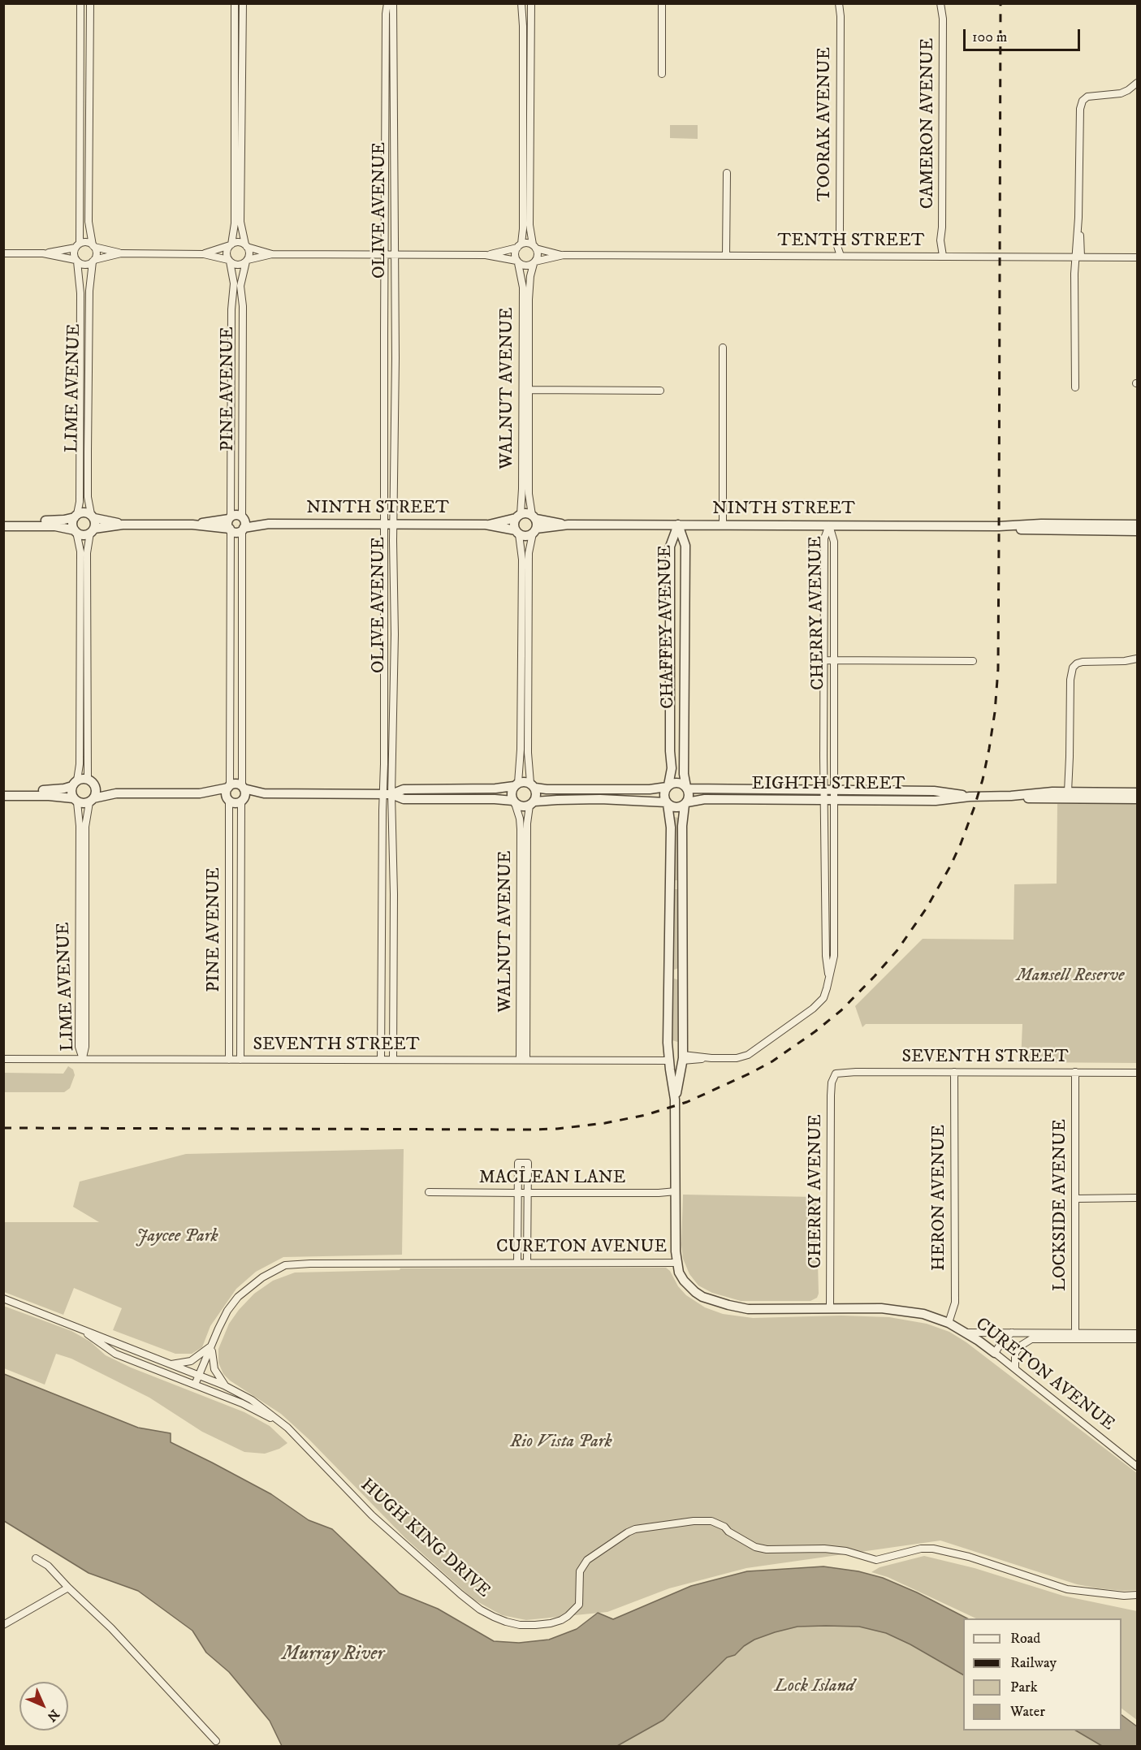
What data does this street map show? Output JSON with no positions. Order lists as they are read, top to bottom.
{
  "streets": {
    "street": [
      "CAMERON AVENUE",
      "TOORAK AVENUE",
      "OLIVE AVENUE",
      "TENTH STREET",
      "LIME AVENUE",
      "WALNUT AVENUE",
      "PINE AVENUE",
      "NINTH STREET",
      "CHERRY AVENUE",
      "CHAFFEY AVENUE",
      "EIGHTH STREET",
      "SEVENTH STREET",
      "MACLEAN LANE",
      "HERON AVENUE",
      "LOCKSIDE AVENUE",
      "CURETON AVENUE",
      "HUGH KING DRIVE"
    ]
  },
  "crossings": [
    ["CAMERON AVENUE", "TENTH STREET"],
    ["TOORAK AVENUE", "TENTH STREET"],
    ["OLIVE AVENUE", "NINTH STREET"],
    ["OLIVE AVENUE", "SEVENTH STREET"],
    ["TENTH STREET", "WALNUT AVENUE"],
    ["LIME AVENUE", "SEVENTH STREET"],
    ["WALNUT AVENUE", "NINTH STREET"],
    ["WALNUT AVENUE", "SEVENTH STREET"],
    ["PINE AVENUE", "NINTH STREET"],
    ["PINE AVENUE", "SEVENTH STREET"],
    ["NINTH STREET", "CHERRY AVENUE"],
    ["NINTH STREET", "CHAFFEY AVENUE"],
    ["CHERRY AVENUE", "EIGHTH STREET"],
    ["CHERRY AVENUE", "SEVENTH STREET"],
    ["CHERRY AVENUE", "CURETON AVENUE"],
    ["CHAFFEY AVENUE", "EIGHTH STREET"],
    ["SEVENTH STREET", "HERON AVENUE"],
    ["SEVENTH STREET", "LOCKSIDE AVENUE"],
    ["HERON AVENUE", "CURETON AVENUE"],
    ["CURETON AVENUE", "HUGH KING DRIVE"]
  ],
  "water": ["Murray River"],
  "parks": [
    "Mansell Reserve",
    "Jaycee Park",
    "Rio Vista Park",
    "Lock Island"
  ],
  "legend": [
    "Road",
    "Railway",
    "Park",
    "Water"
  ],
  "scale_bar": "100 m",
  "north": "bottom right"
}
